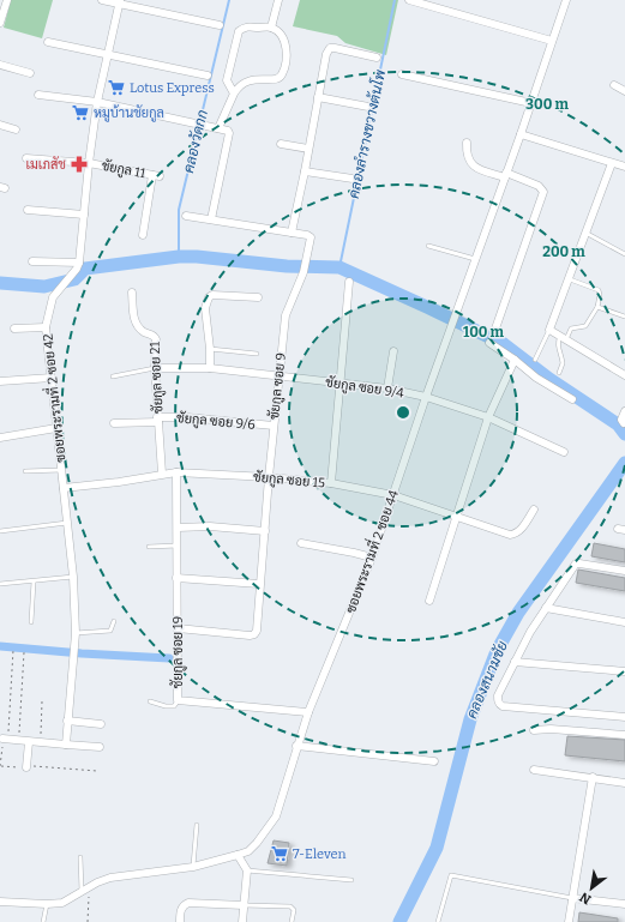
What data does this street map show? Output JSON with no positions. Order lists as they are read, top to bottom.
{
  "streets": {
    "street": [
      "ชัยกูล 11",
      "ชัยกูล ซอย 21",
      "ชัยกูล ซอย 9",
      "ชัยกูล ซอย 9/4",
      "ซอยพระรามที่ 2 ซอย 42",
      "ชัยกูล ซอย 9/6",
      "ชัยกูล ซอย 15",
      "ซอยพระรามที่ 2 ซอย 44",
      "ชัยกูล ซอย 19"
    ]
  },
  "crossings": [
    ["ชัยกูล 11", "ซอยพระรามที่ 2 ซอย 42"],
    ["ชัยกูล ซอย 21", "ชัยกูล ซอย 9/4"],
    ["ชัยกูล ซอย 21", "ชัยกูล ซอย 9/6"],
    ["ชัยกูล ซอย 21", "ชัยกูล ซอย 15"],
    ["ชัยกูล ซอย 9", "ชัยกูล ซอย 9/4"],
    ["ชัยกูล ซอย 9", "ชัยกูล ซอย 9/6"],
    ["ชัยกูล ซอย 9", "ชัยกูล ซอย 15"],
    ["ชัยกูล ซอย 9", "ชัยกูล ซอย 19"],
    ["ชัยกูล ซอย 9/4", "ซอยพระรามที่ 2 ซอย 44"],
    ["ซอยพระรามที่ 2 ซอย 42", "ชัยกูล ซอย 15"],
    ["ชัยกูล ซอย 15", "ซอยพระรามที่ 2 ซอย 44"],
    ["ชัยกูล ซอย 15", "ชัยกูล ซอย 19"],
    ["ซอยพระรามที่ 2 ซอย 44", "ชัยกูล ซอย 19"]
  ],
  "water": ["คลองลำรางขวางต้นโพ", "คลองวัดกก", "คลองสนามชัย"],
  "places": {
    "supermarket": ["Lotus Express", "หมูบ้านชัยกูล", "7-Eleven"],
    "pharmacy": ["เมเภสัช"]
  },
  "north": "bottom left",
  "rings": ["300 m", "200 m", "100 m"]
}
